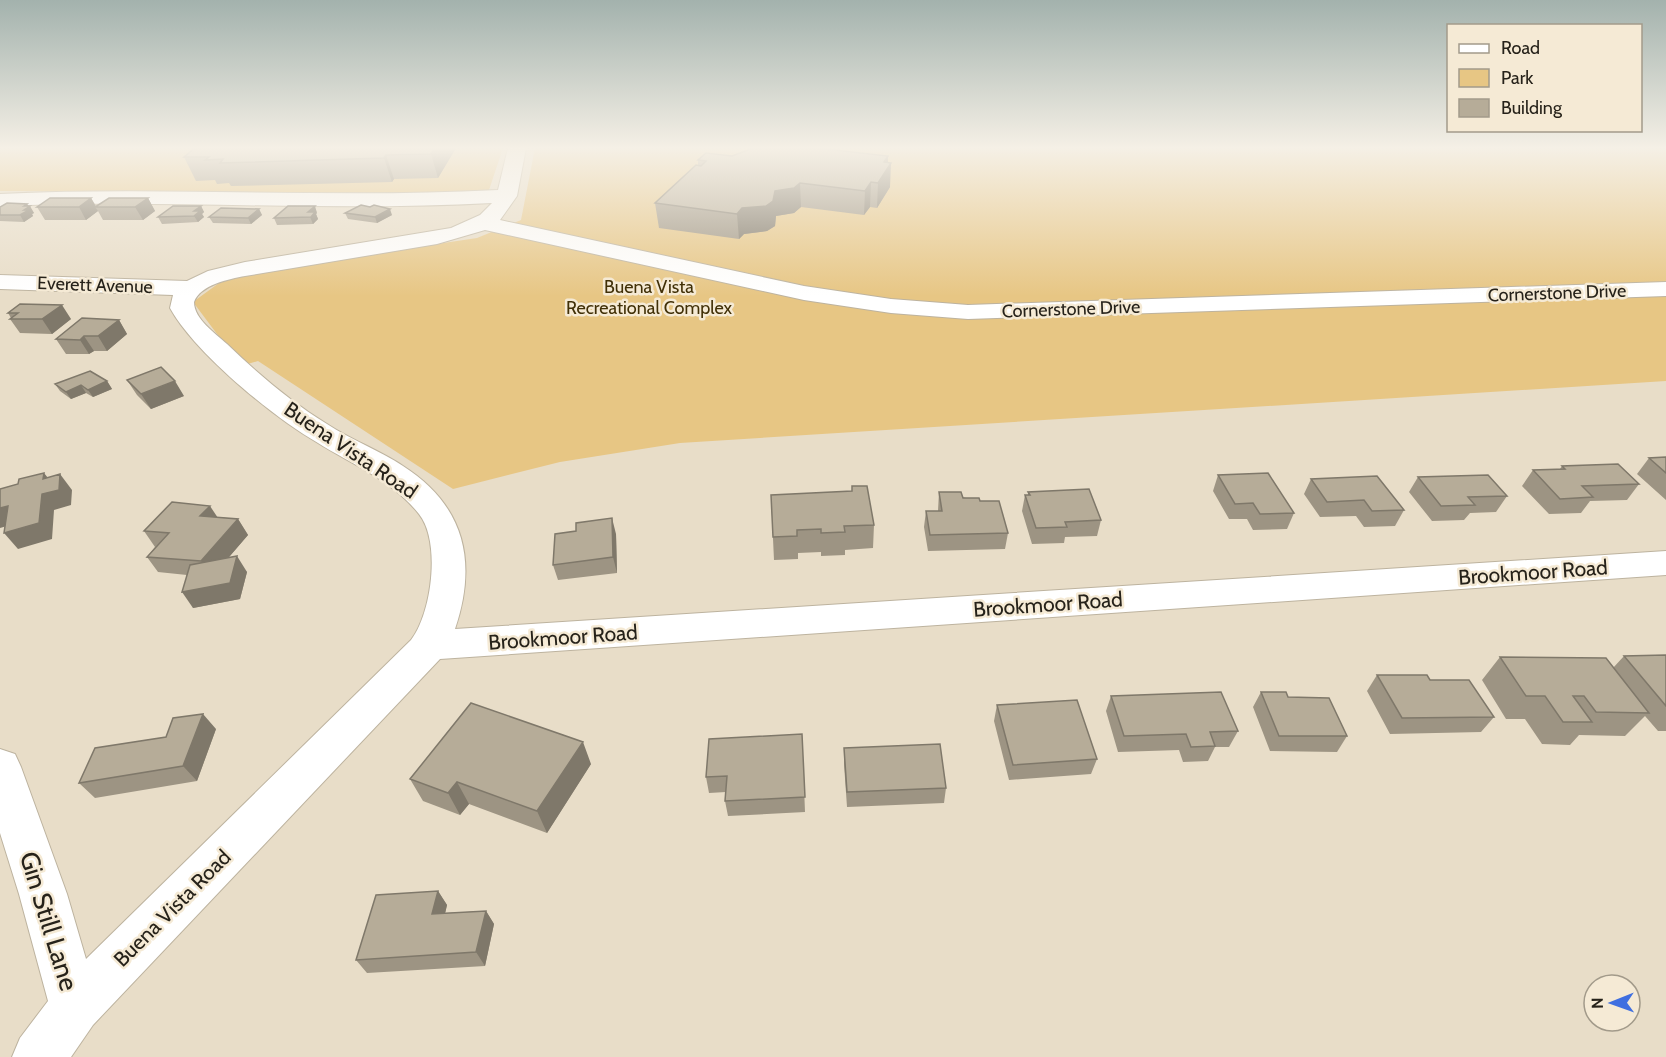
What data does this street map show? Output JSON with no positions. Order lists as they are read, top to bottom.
{
  "streets": {
    "street": [
      "Everett Avenue",
      "Cornerstone Drive",
      "Buena Vista Road",
      "Brookmoor Road",
      "Gin Still Lane"
    ]
  },
  "crossings": [
    ["Everett Avenue", "Buena Vista Road"],
    ["Buena Vista Road", "Brookmoor Road"],
    ["Buena Vista Road", "Gin Still Lane"]
  ],
  "parks": ["Buena Vista Recreational Complex"],
  "legend": ["Road", "Park", "Building"],
  "north": "left"
}
